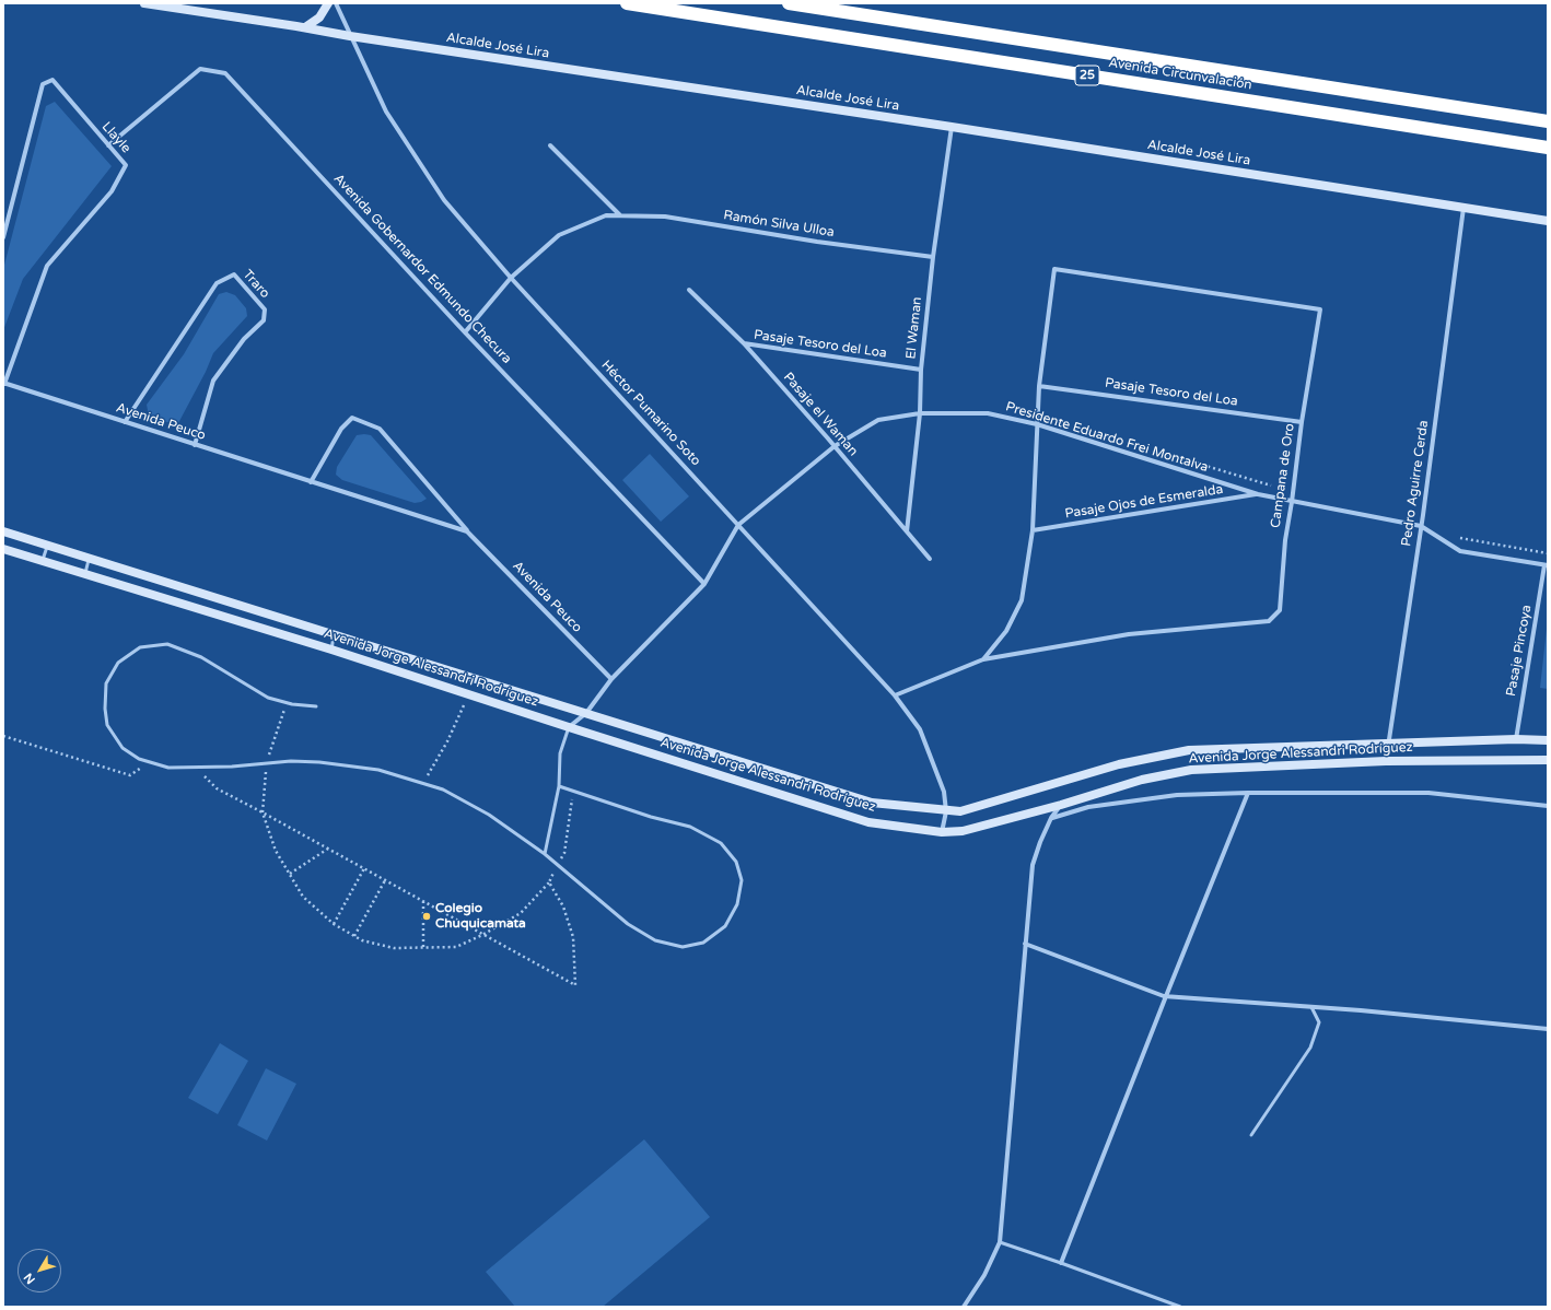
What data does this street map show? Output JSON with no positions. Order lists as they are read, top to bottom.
{
  "streets": {
    "highway": ["Avenida Circunvalación", "25"],
    "street": [
      "Alcalde José Lira",
      "Llayle",
      "Ramón Silva Ulloa",
      "Avenida Gobernardor Edmundo Checura",
      "Traro",
      "El Waman",
      "Pasaje Tesoro del Loa",
      "Héctor Pumarino Soto",
      "Pasaje el Waman",
      "Avenida Peuco",
      "Presidente Eduardo Frei Montalva",
      "Campana de Oro",
      "Pedro Aguirre Cerda",
      "Pasaje Ojos de Esmeralda",
      "Pasaje Pincoya",
      "Avenida Jorge Alessandri Rodríguez"
    ]
  },
  "crossings": [
    ["Alcalde José Lira", "El Waman"],
    ["Alcalde José Lira", "Héctor Pumarino Soto"],
    ["Alcalde José Lira", "Pedro Aguirre Cerda"],
    ["Llayle", "Avenida Gobernardor Edmundo Checura"],
    ["Llayle", "Avenida Peuco"],
    ["Ramón Silva Ulloa", "Avenida Gobernardor Edmundo Checura"],
    ["Ramón Silva Ulloa", "El Waman"],
    ["Ramón Silva Ulloa", "Héctor Pumarino Soto"],
    ["Avenida Gobernardor Edmundo Checura", "Presidente Eduardo Frei Montalva"],
    ["Traro", "Avenida Peuco"],
    ["El Waman", "Pasaje Tesoro del Loa"],
    ["El Waman", "Pasaje el Waman"],
    ["El Waman", "Presidente Eduardo Frei Montalva"],
    ["Pasaje Tesoro del Loa", "Pasaje el Waman"],
    ["Pasaje Tesoro del Loa", "Campana de Oro"],
    ["Héctor Pumarino Soto", "Presidente Eduardo Frei Montalva"],
    ["Héctor Pumarino Soto", "Campana de Oro"],
    ["Héctor Pumarino Soto", "Avenida Jorge Alessandri Rodríguez"],
    ["Pasaje el Waman", "Presidente Eduardo Frei Montalva"],
    ["Avenida Peuco", "Presidente Eduardo Frei Montalva"],
    ["Presidente Eduardo Frei Montalva", "Campana de Oro"],
    ["Presidente Eduardo Frei Montalva", "Pedro Aguirre Cerda"],
    ["Presidente Eduardo Frei Montalva", "Pasaje Ojos de Esmeralda"],
    ["Presidente Eduardo Frei Montalva", "Pasaje Pincoya"],
    ["Presidente Eduardo Frei Montalva", "Avenida Jorge Alessandri Rodríguez"],
    ["Pedro Aguirre Cerda", "Avenida Jorge Alessandri Rodríguez"],
    ["Pasaje Pincoya", "Avenida Jorge Alessandri Rodríguez"]
  ],
  "places": ["Colegio Chuquicamata"],
  "north": "bottom left"
}
